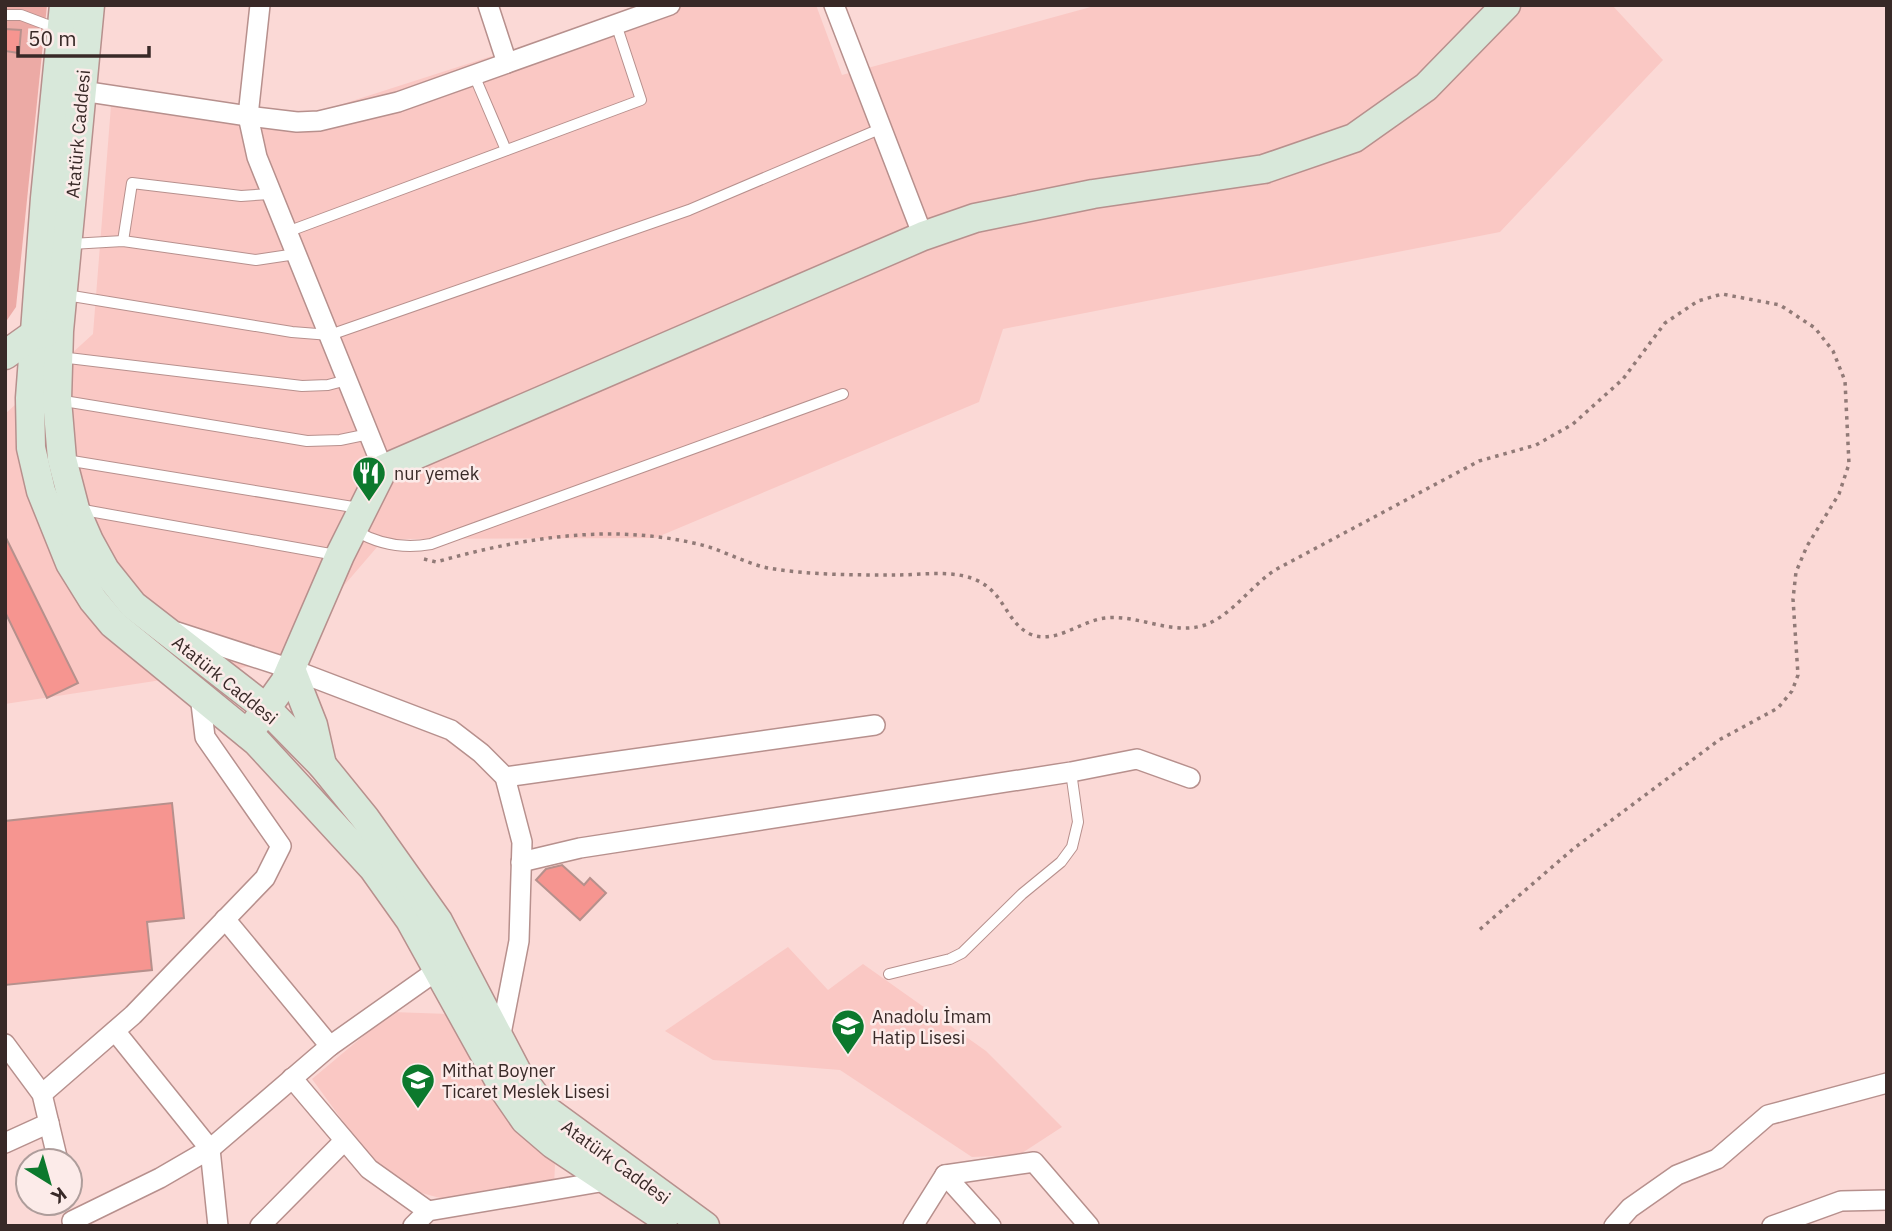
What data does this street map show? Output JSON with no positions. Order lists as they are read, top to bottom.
{
  "streets": {
    "main road": ["Atatürk Caddesi"]
  },
  "places": {
    "restaurant": ["nur yemek"],
    "school or university": ["Anadolu İmam Hatip Lisesi", "Mithat Boyner Ticaret Meslek Lisesi"]
  },
  "scale_bar": "50 m",
  "north": "bottom right"
}
